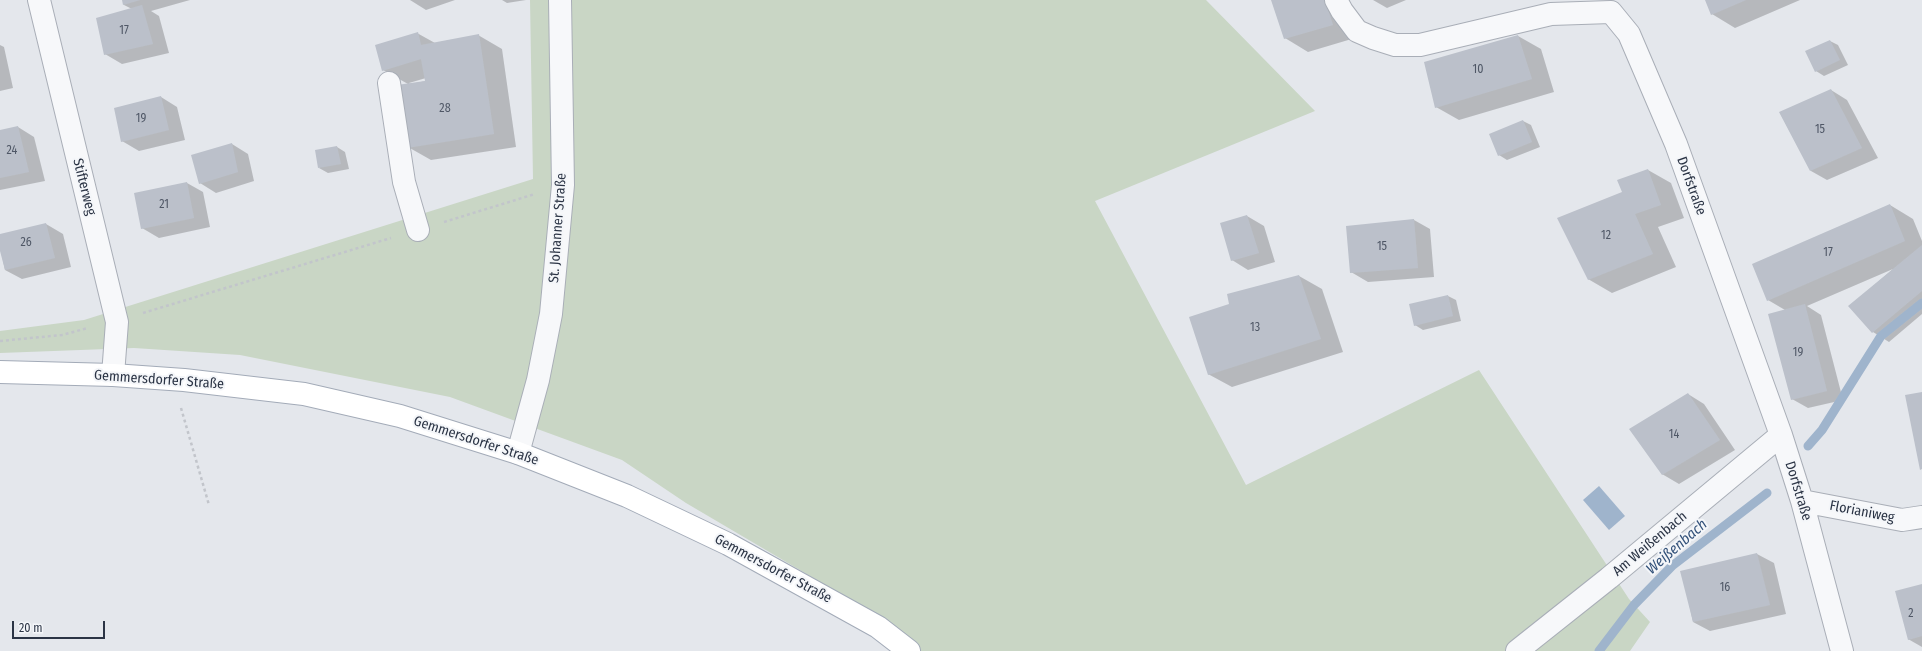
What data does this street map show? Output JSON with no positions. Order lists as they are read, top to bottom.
{
  "streets": {
    "main road": ["Gemmersdorfer Straße"],
    "street": [
      "Dorfstraße",
      "Stifterweg",
      "St. Johanner Straße",
      "Florianiweg",
      "Am Weißenbach"
    ]
  },
  "crossings": [
    ["Dorfstraße", "Florianiweg"],
    ["Dorfstraße", "Am Weißenbach"],
    ["Stifterweg", "Gemmersdorfer Straße"],
    ["St. Johanner Straße", "Gemmersdorfer Straße"]
  ],
  "water": ["Weißenbach"],
  "house_numbers": [
    "17",
    "10",
    "28",
    "19",
    "15",
    "24",
    "21",
    "12",
    "26",
    "15",
    "17",
    "13",
    "19",
    "14",
    "16",
    "2"
  ],
  "scale_bar": "20 m"
}
